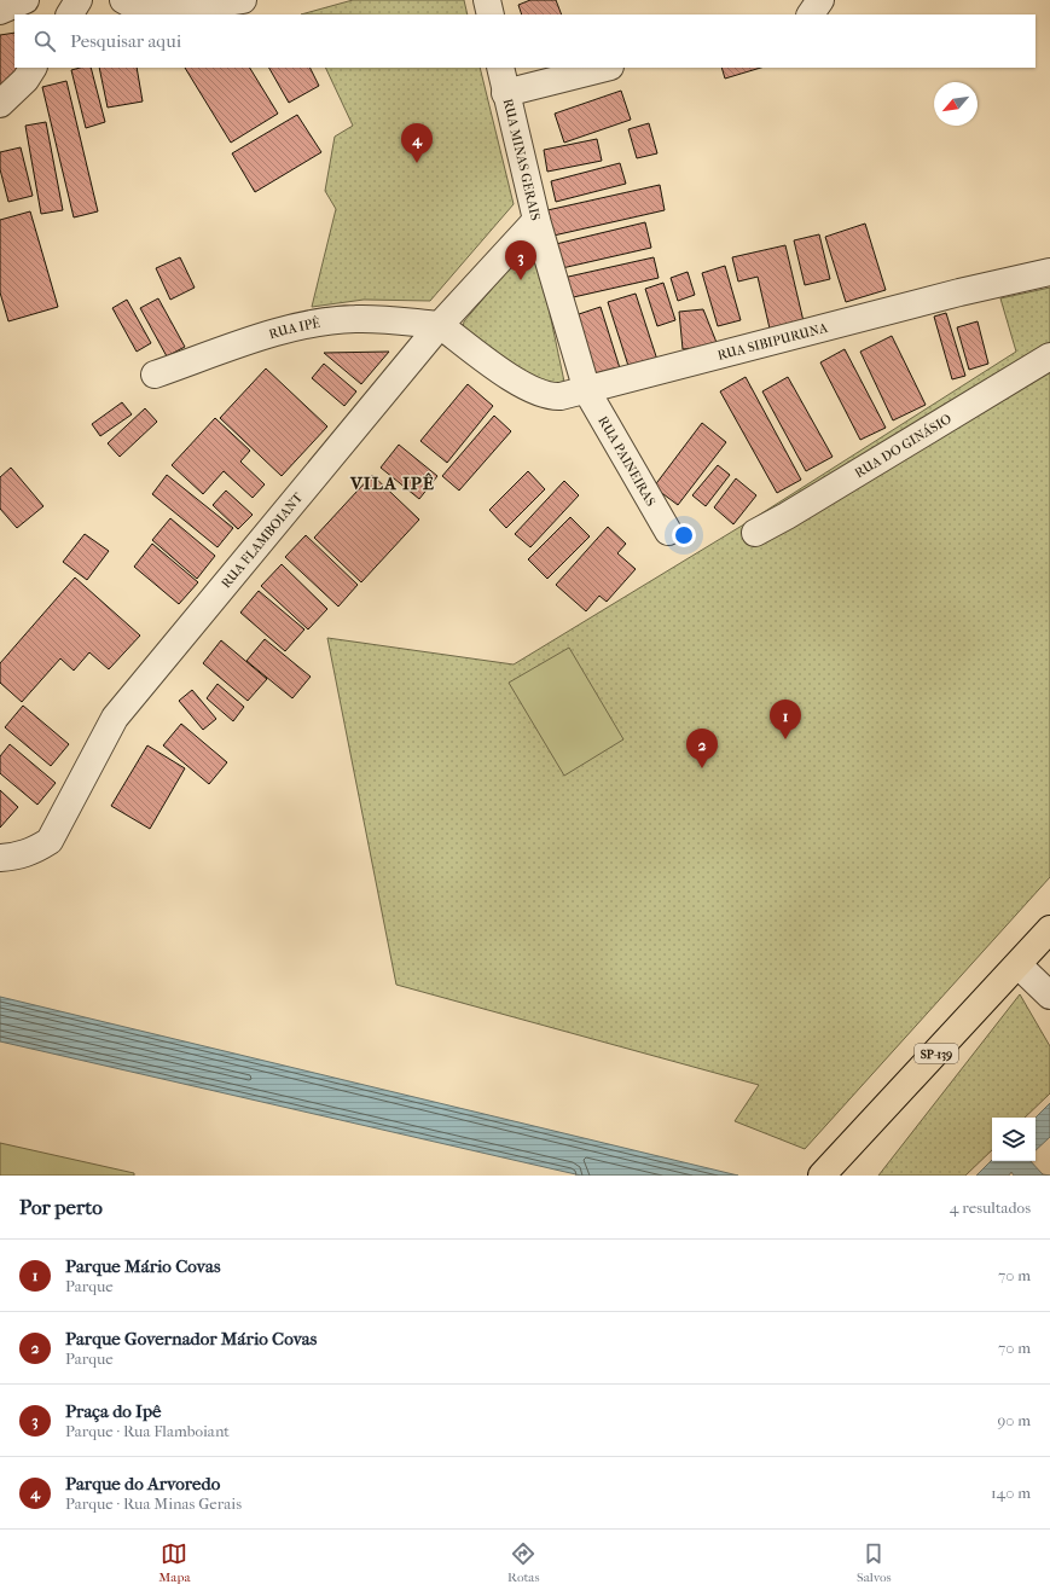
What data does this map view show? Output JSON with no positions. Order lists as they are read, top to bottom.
{
  "streets": {
    "main road": ["SP-139"],
    "street": [
      "RUA MINAS GERAIS",
      "RUA IPÊ",
      "RUA SIBIPURUNA",
      "RUA DO GINÁSIO",
      "RUA PAINEIRAS",
      "RUA FLAMBOIANT"
    ]
  },
  "crossings": [
    ["RUA MINAS GERAIS", "RUA SIBIPURUNA"],
    ["RUA MINAS GERAIS", "RUA PAINEIRAS"],
    ["RUA MINAS GERAIS", "RUA FLAMBOIANT"],
    ["RUA IPÊ", "RUA SIBIPURUNA"],
    ["RUA IPÊ", "RUA FLAMBOIANT"],
    ["RUA SIBIPURUNA", "RUA PAINEIRAS"],
    ["RUA SIBIPURUNA", "RUA FLAMBOIANT"]
  ],
  "districts": ["VILA IPÊ"],
  "north": "bottom left",
  "page": {
    "search": "Pesquisar aqui",
    "pins": [
      "4",
      "3",
      "1",
      "2"
    ],
    "heading": ["Por perto", "4 resultados"],
    "list": [
      {
        "mark": "1",
        "name": "Parque Mário Covas",
        "note": "Parque",
        "value": "70 m"
      },
      {
        "mark": "2",
        "name": "Parque Governador Mário Covas",
        "note": "Parque",
        "value": "70 m"
      },
      {
        "mark": "3",
        "name": "Praça do Ipê",
        "note": "Parque · Rua Flamboiant",
        "value": "90 m"
      },
      {
        "mark": "4",
        "name": "Parque do Arvoredo",
        "note": "Parque · Rua Minas Gerais",
        "value": "140 m"
      }
    ],
    "nav": ["Mapa", "Rotas", "Salvos"]
  }
}
